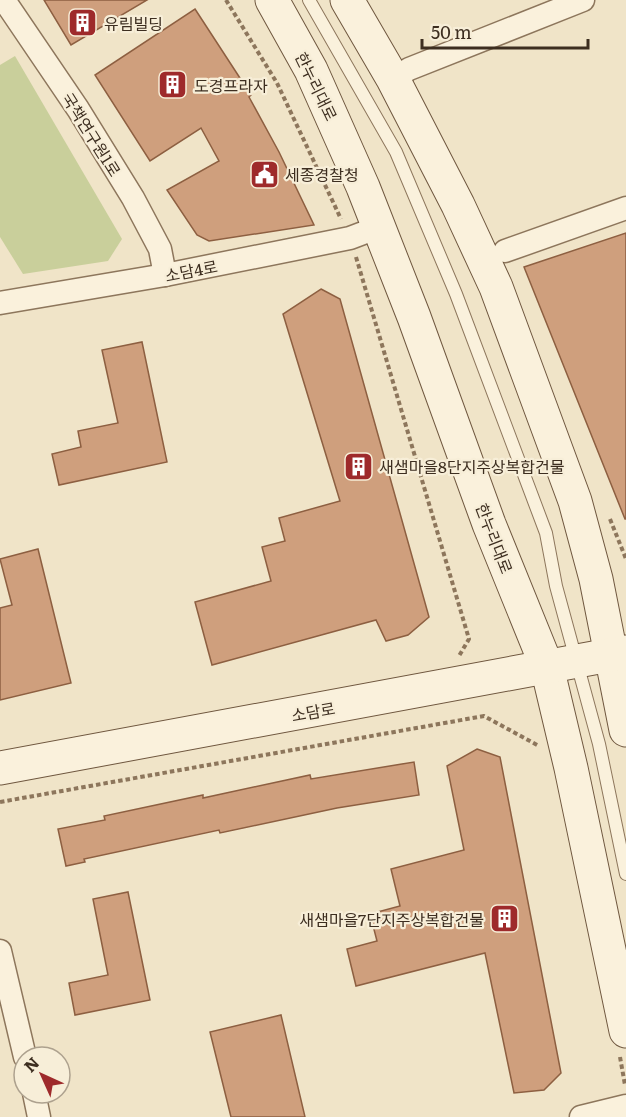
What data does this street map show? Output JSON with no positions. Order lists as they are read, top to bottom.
{
  "streets": {
    "street": [
      "한누리대로",
      "국책연구원1로",
      "소담4로",
      "소담로"
    ]
  },
  "crossings": [
    ["한누리대로", "소담4로"],
    ["한누리대로", "소담로"],
    ["국책연구원1로", "소담4로"]
  ],
  "places": {
    "building": [
      "유림빌딩",
      "도경프라자",
      "새샘마을8단지주상복합건물",
      "새샘마을7단지주상복합건물"
    ],
    "public building": ["세종경찰청"]
  },
  "scale_bar": "50 m",
  "north": "top left"
}
